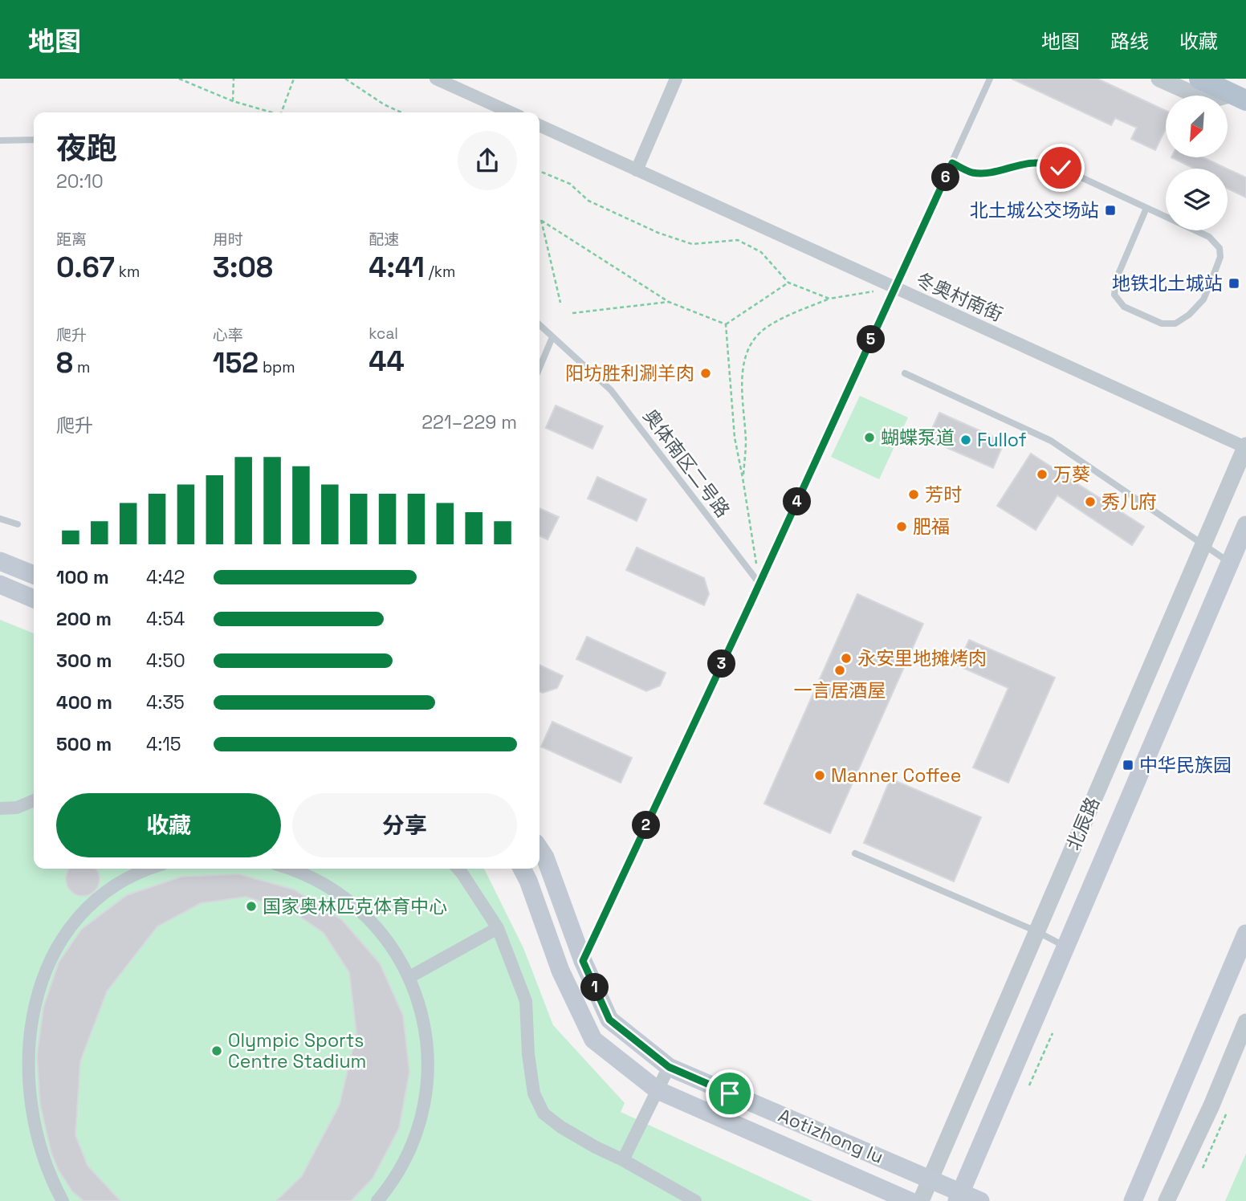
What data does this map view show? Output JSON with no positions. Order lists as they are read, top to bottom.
{
  "streets": {
    "main road": ["北辰路", "Aotizhong lu"],
    "street": ["冬奥村南街"],
    "lane": ["奥体南区二号路"]
  },
  "crossings": [
    ["冬奥村南街", "北辰路"],
    ["北辰路", "Aotizhong lu"]
  ],
  "places": {
    "transit": ["北土城公交场站", "地铁北土城站", "中华民族园"],
    "other": [
      "阳坊胜利涮羊肉",
      "蝴蝶泵道",
      "Fullof",
      "万葵",
      "芳时",
      "秀儿府",
      "肥福",
      "永安里地摊烤肉",
      "一言居酒屋",
      "Manner Coffee",
      "国家奥林匹克体育中心",
      "Olympic Sports Centre Stadium"
    ]
  },
  "north": "bottom left",
  "page": {
    "header": "地图",
    "nav": ["地图", "路线", "收藏"],
    "heading": ["夜跑", "20:10"],
    "pins": [
      "6",
      "5",
      "4",
      "3",
      "2",
      "1"
    ],
    "stats": [
      ["距离", "0.67 km"],
      ["用时", "3:08"],
      ["配速", "4:41 /km"],
      ["爬升", "8 m"],
      ["心率", "152 bpm"],
      ["kcal", "44"]
    ],
    "chart": ["爬升", "221–229 m"],
    "list": [
      {
        "name": "100 m",
        "note": "4:42"
      },
      {
        "name": "200 m",
        "note": "4:54"
      },
      {
        "name": "300 m",
        "note": "4:50"
      },
      {
        "name": "400 m",
        "note": "4:35"
      },
      {
        "name": "500 m",
        "note": "4:15"
      }
    ],
    "buttons": ["收藏", "分享"]
  }
}
